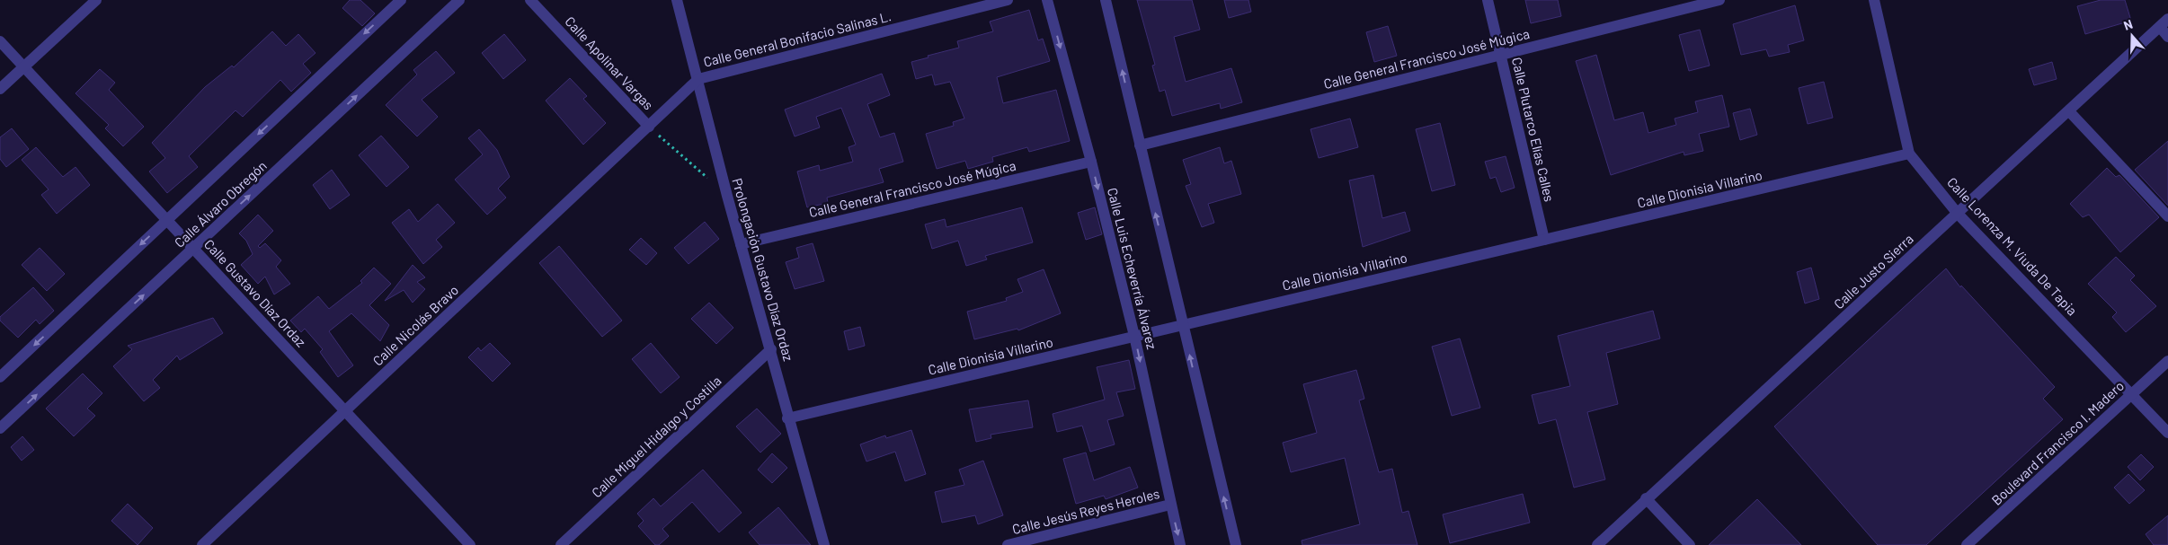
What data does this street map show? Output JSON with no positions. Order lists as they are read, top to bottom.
{
  "streets": {
    "street": [
      "Calle General Bonifacio Salinas L.",
      "Calle General Francisco José Múgica",
      "Calle Apolinar Vargas",
      "Calle Plutarco Elías Calles",
      "Calle Dionisia Villarino",
      "Calle Álvaro Obregón",
      "Calle Lorenza M. Viuda De Tapia",
      "Calle Luis Echeverría Álvarez",
      "Prolongación Gustavo Díaz Ordaz",
      "Calle Justo Sierra",
      "Calle Gustavo Díaz Ordaz",
      "Calle Nicolás Bravo",
      "Calle Miguel Hidalgo y Costilla",
      "Boulevard Francisco I. Madero",
      "Calle Jesús Reyes Heroles"
    ]
  },
  "crossings": [
    ["Calle General Bonifacio Salinas L.", "Prolongación Gustavo Díaz Ordaz"],
    ["Calle General Bonifacio Salinas L.", "Calle Nicolás Bravo"],
    ["Calle General Francisco José Múgica", "Calle Plutarco Elías Calles"],
    ["Calle General Francisco José Múgica", "Calle Luis Echeverría Álvarez"],
    ["Calle General Francisco José Múgica", "Prolongación Gustavo Díaz Ordaz"],
    ["Calle Apolinar Vargas", "Calle Nicolás Bravo"],
    ["Calle Plutarco Elías Calles", "Calle Dionisia Villarino"],
    ["Calle Dionisia Villarino", "Calle Lorenza M. Viuda De Tapia"],
    ["Calle Dionisia Villarino", "Calle Luis Echeverría Álvarez"],
    ["Calle Dionisia Villarino", "Prolongación Gustavo Díaz Ordaz"],
    ["Calle Álvaro Obregón", "Calle Gustavo Díaz Ordaz"],
    ["Calle Lorenza M. Viuda De Tapia", "Calle Justo Sierra"],
    ["Calle Lorenza M. Viuda De Tapia", "Boulevard Francisco I. Madero"],
    ["Calle Luis Echeverría Álvarez", "Calle Jesús Reyes Heroles"],
    ["Prolongación Gustavo Díaz Ordaz", "Calle Nicolás Bravo"],
    ["Prolongación Gustavo Díaz Ordaz", "Calle Miguel Hidalgo y Costilla"],
    ["Calle Gustavo Díaz Ordaz", "Calle Nicolás Bravo"]
  ],
  "north": "top"
}
